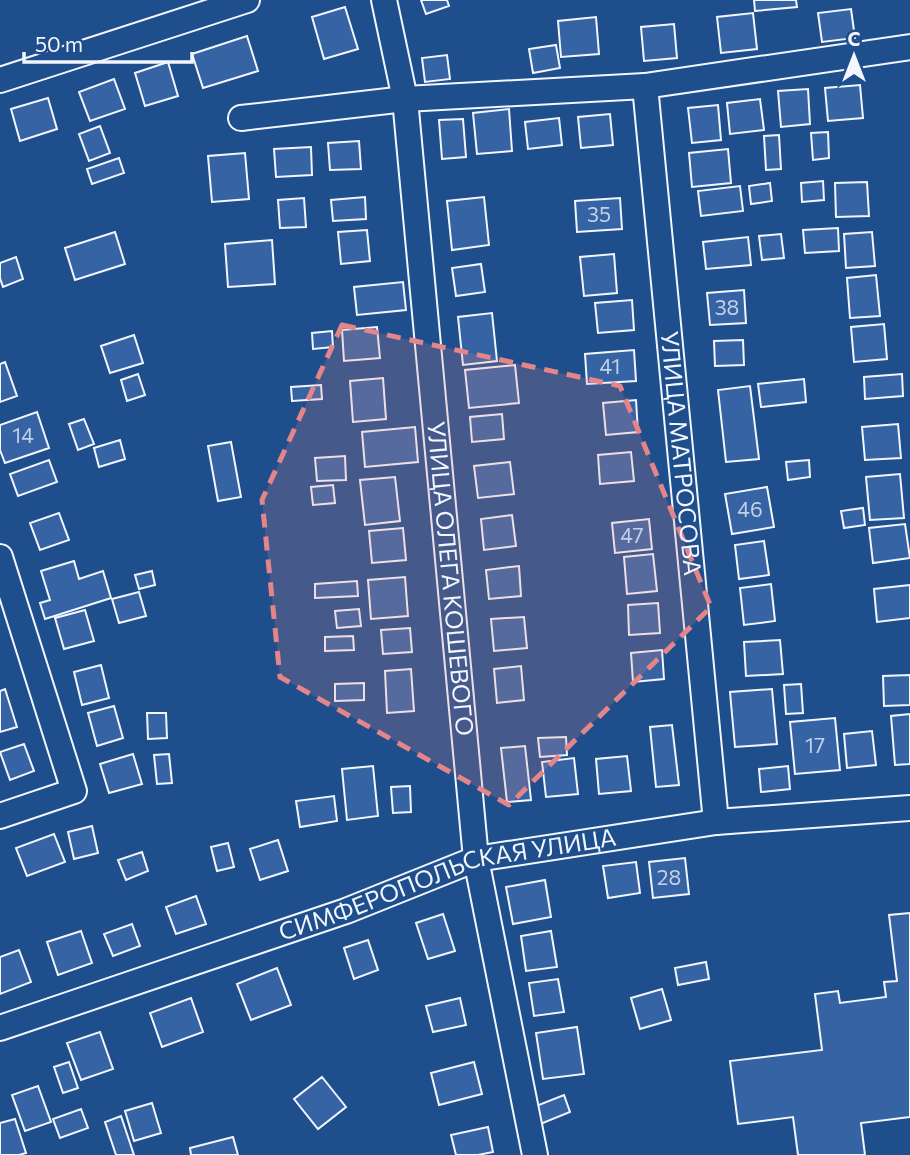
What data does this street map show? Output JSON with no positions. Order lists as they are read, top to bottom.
{
  "streets": {
    "street": ["УЛИЦА МАТРОСОВА", "УЛИЦА ОЛЕГА КОШЕВОГО", "СИМФЕРОПОЛЬСКАЯ УЛИЦА"]
  },
  "crossings": [
    ["УЛИЦА МАТРОСОВА", "СИМФЕРОПОЛЬСКАЯ УЛИЦА"],
    ["УЛИЦА ОЛЕГА КОШЕВОГО", "СИМФЕРОПОЛЬСКАЯ УЛИЦА"]
  ],
  "house_numbers": [
    "35",
    "38",
    "41",
    "14",
    "46",
    "47",
    "17",
    "28"
  ],
  "scale_bar": "50 m",
  "north": "top"
}
